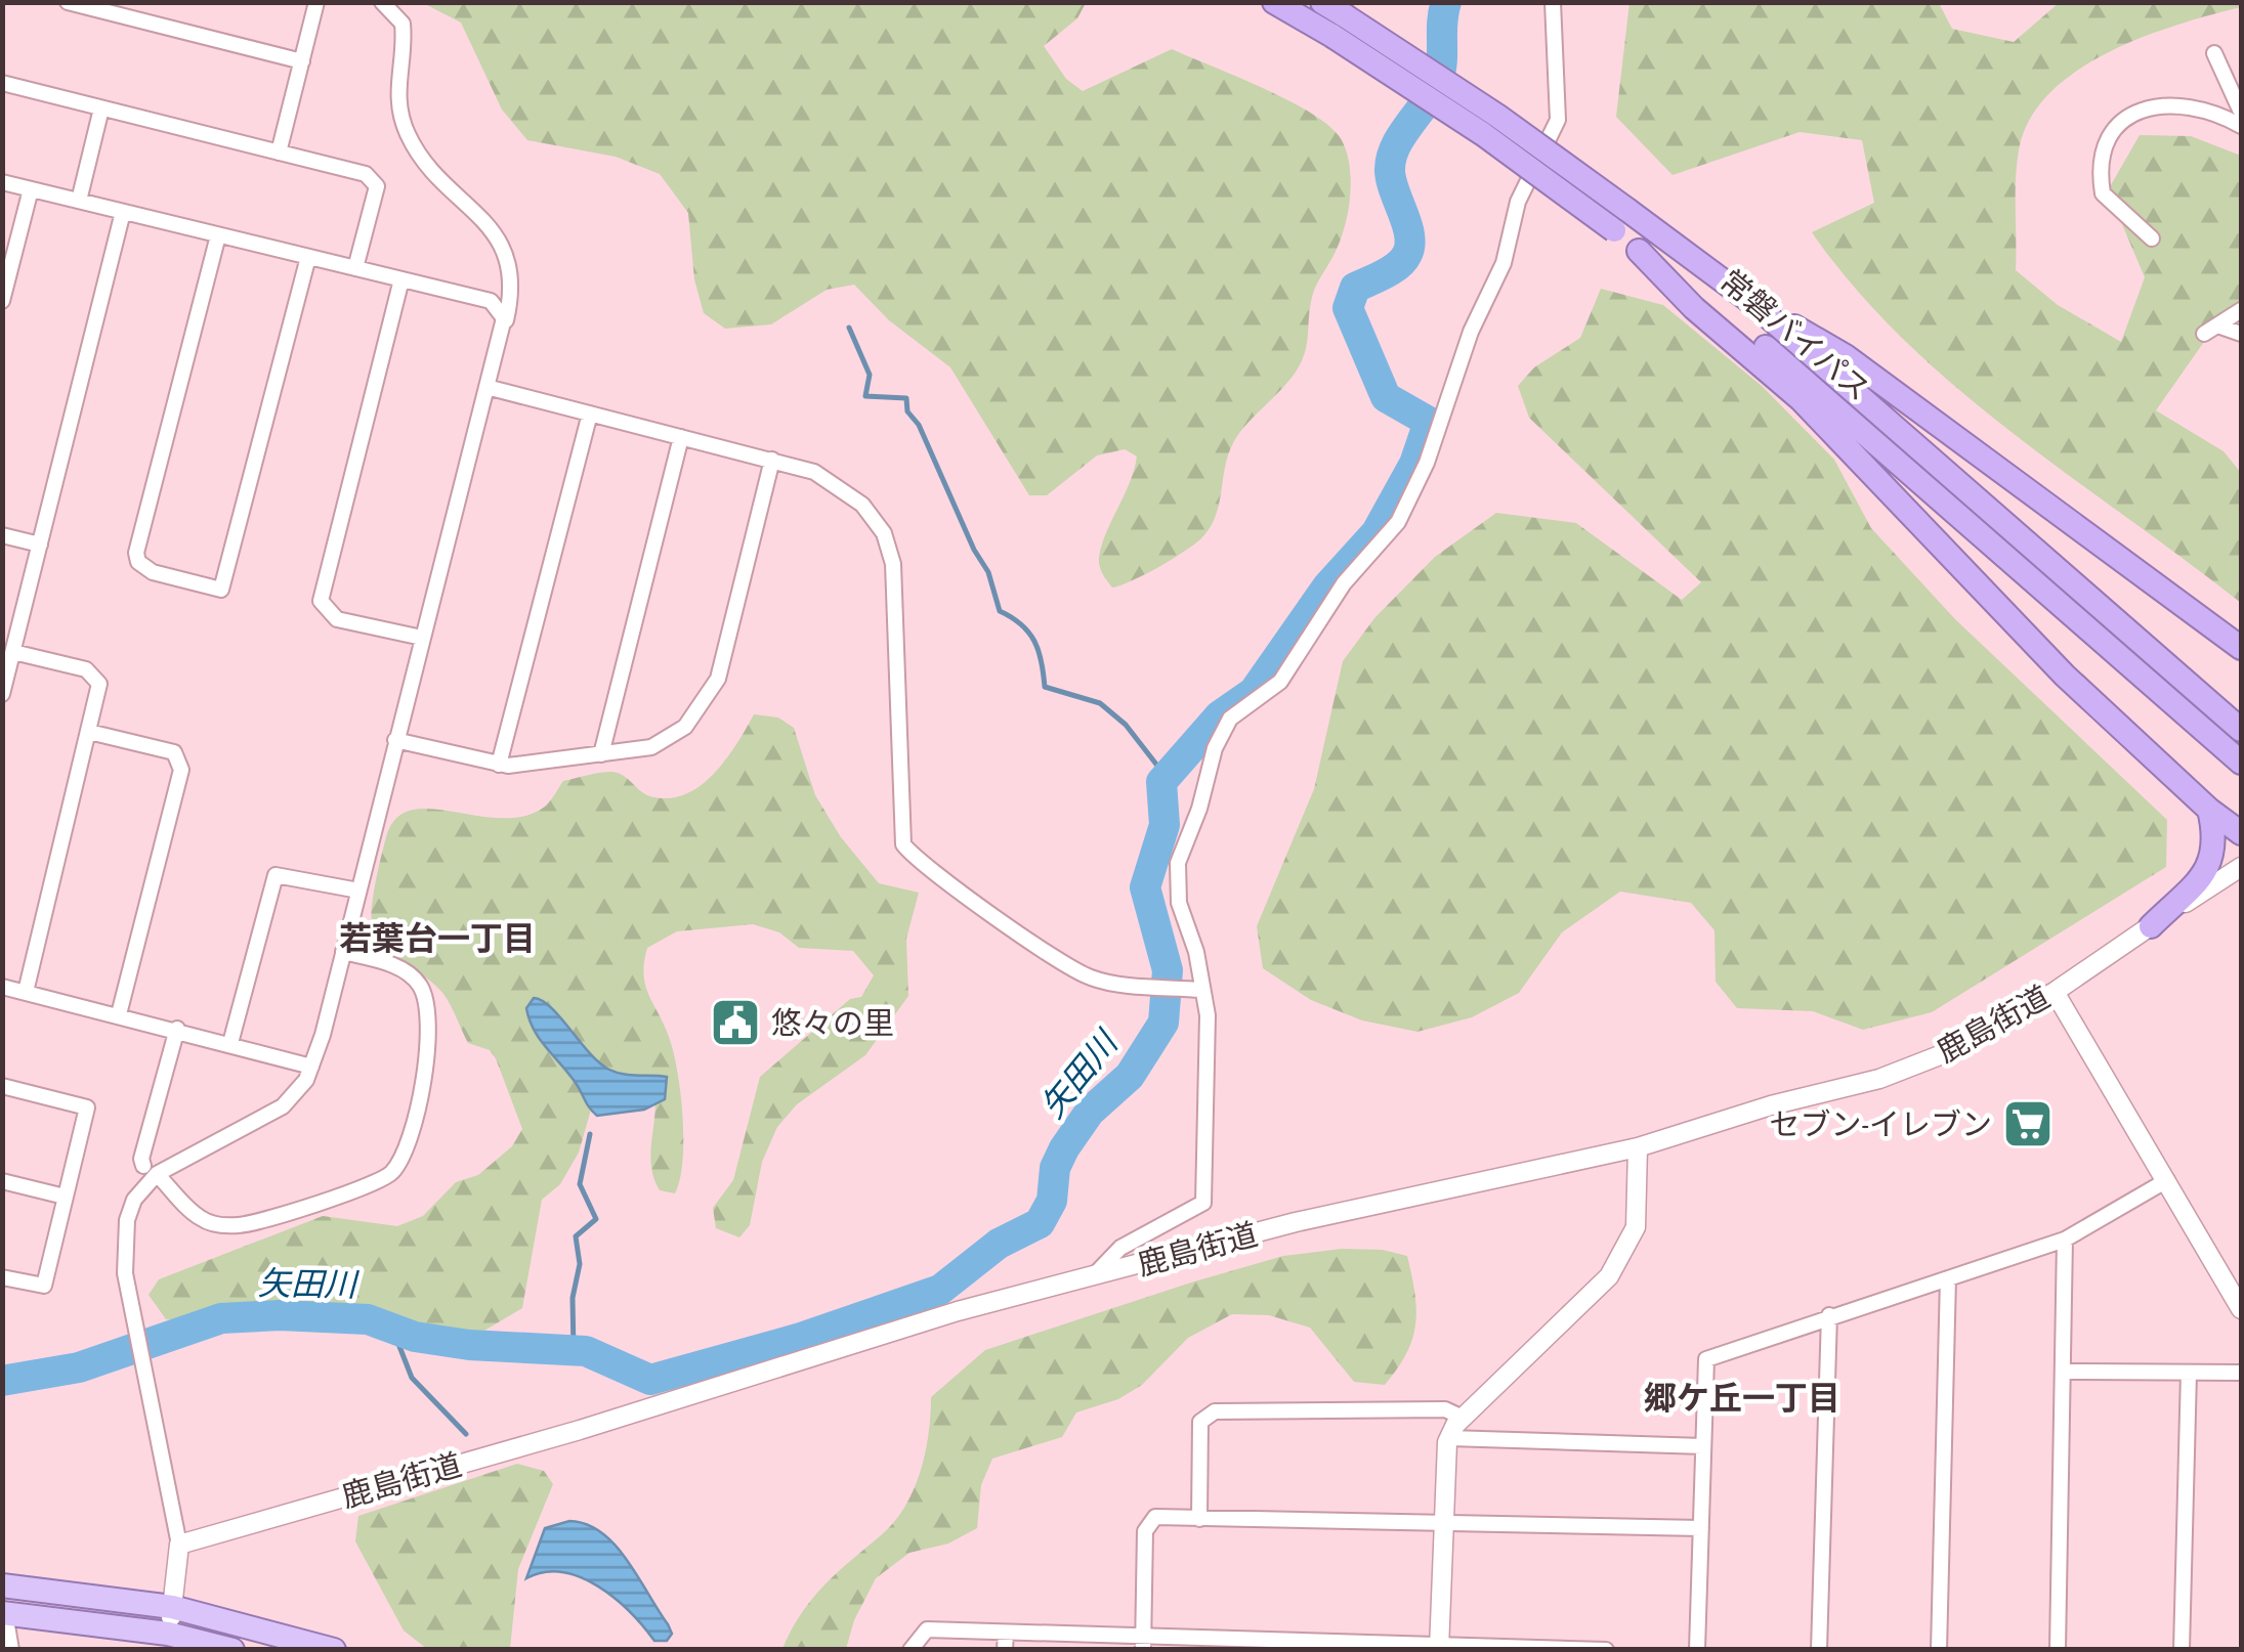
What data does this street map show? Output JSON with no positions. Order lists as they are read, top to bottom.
{
  "streets": {
    "highway": ["常磐バイパス"],
    "street": ["鹿島街道"]
  },
  "districts": ["若葉台一丁目", "郷ケ丘一丁目"],
  "water": ["矢田川"],
  "places": {
    "public building": ["悠々の里"],
    "supermarket": ["セブン-イレブン"]
  }
}
